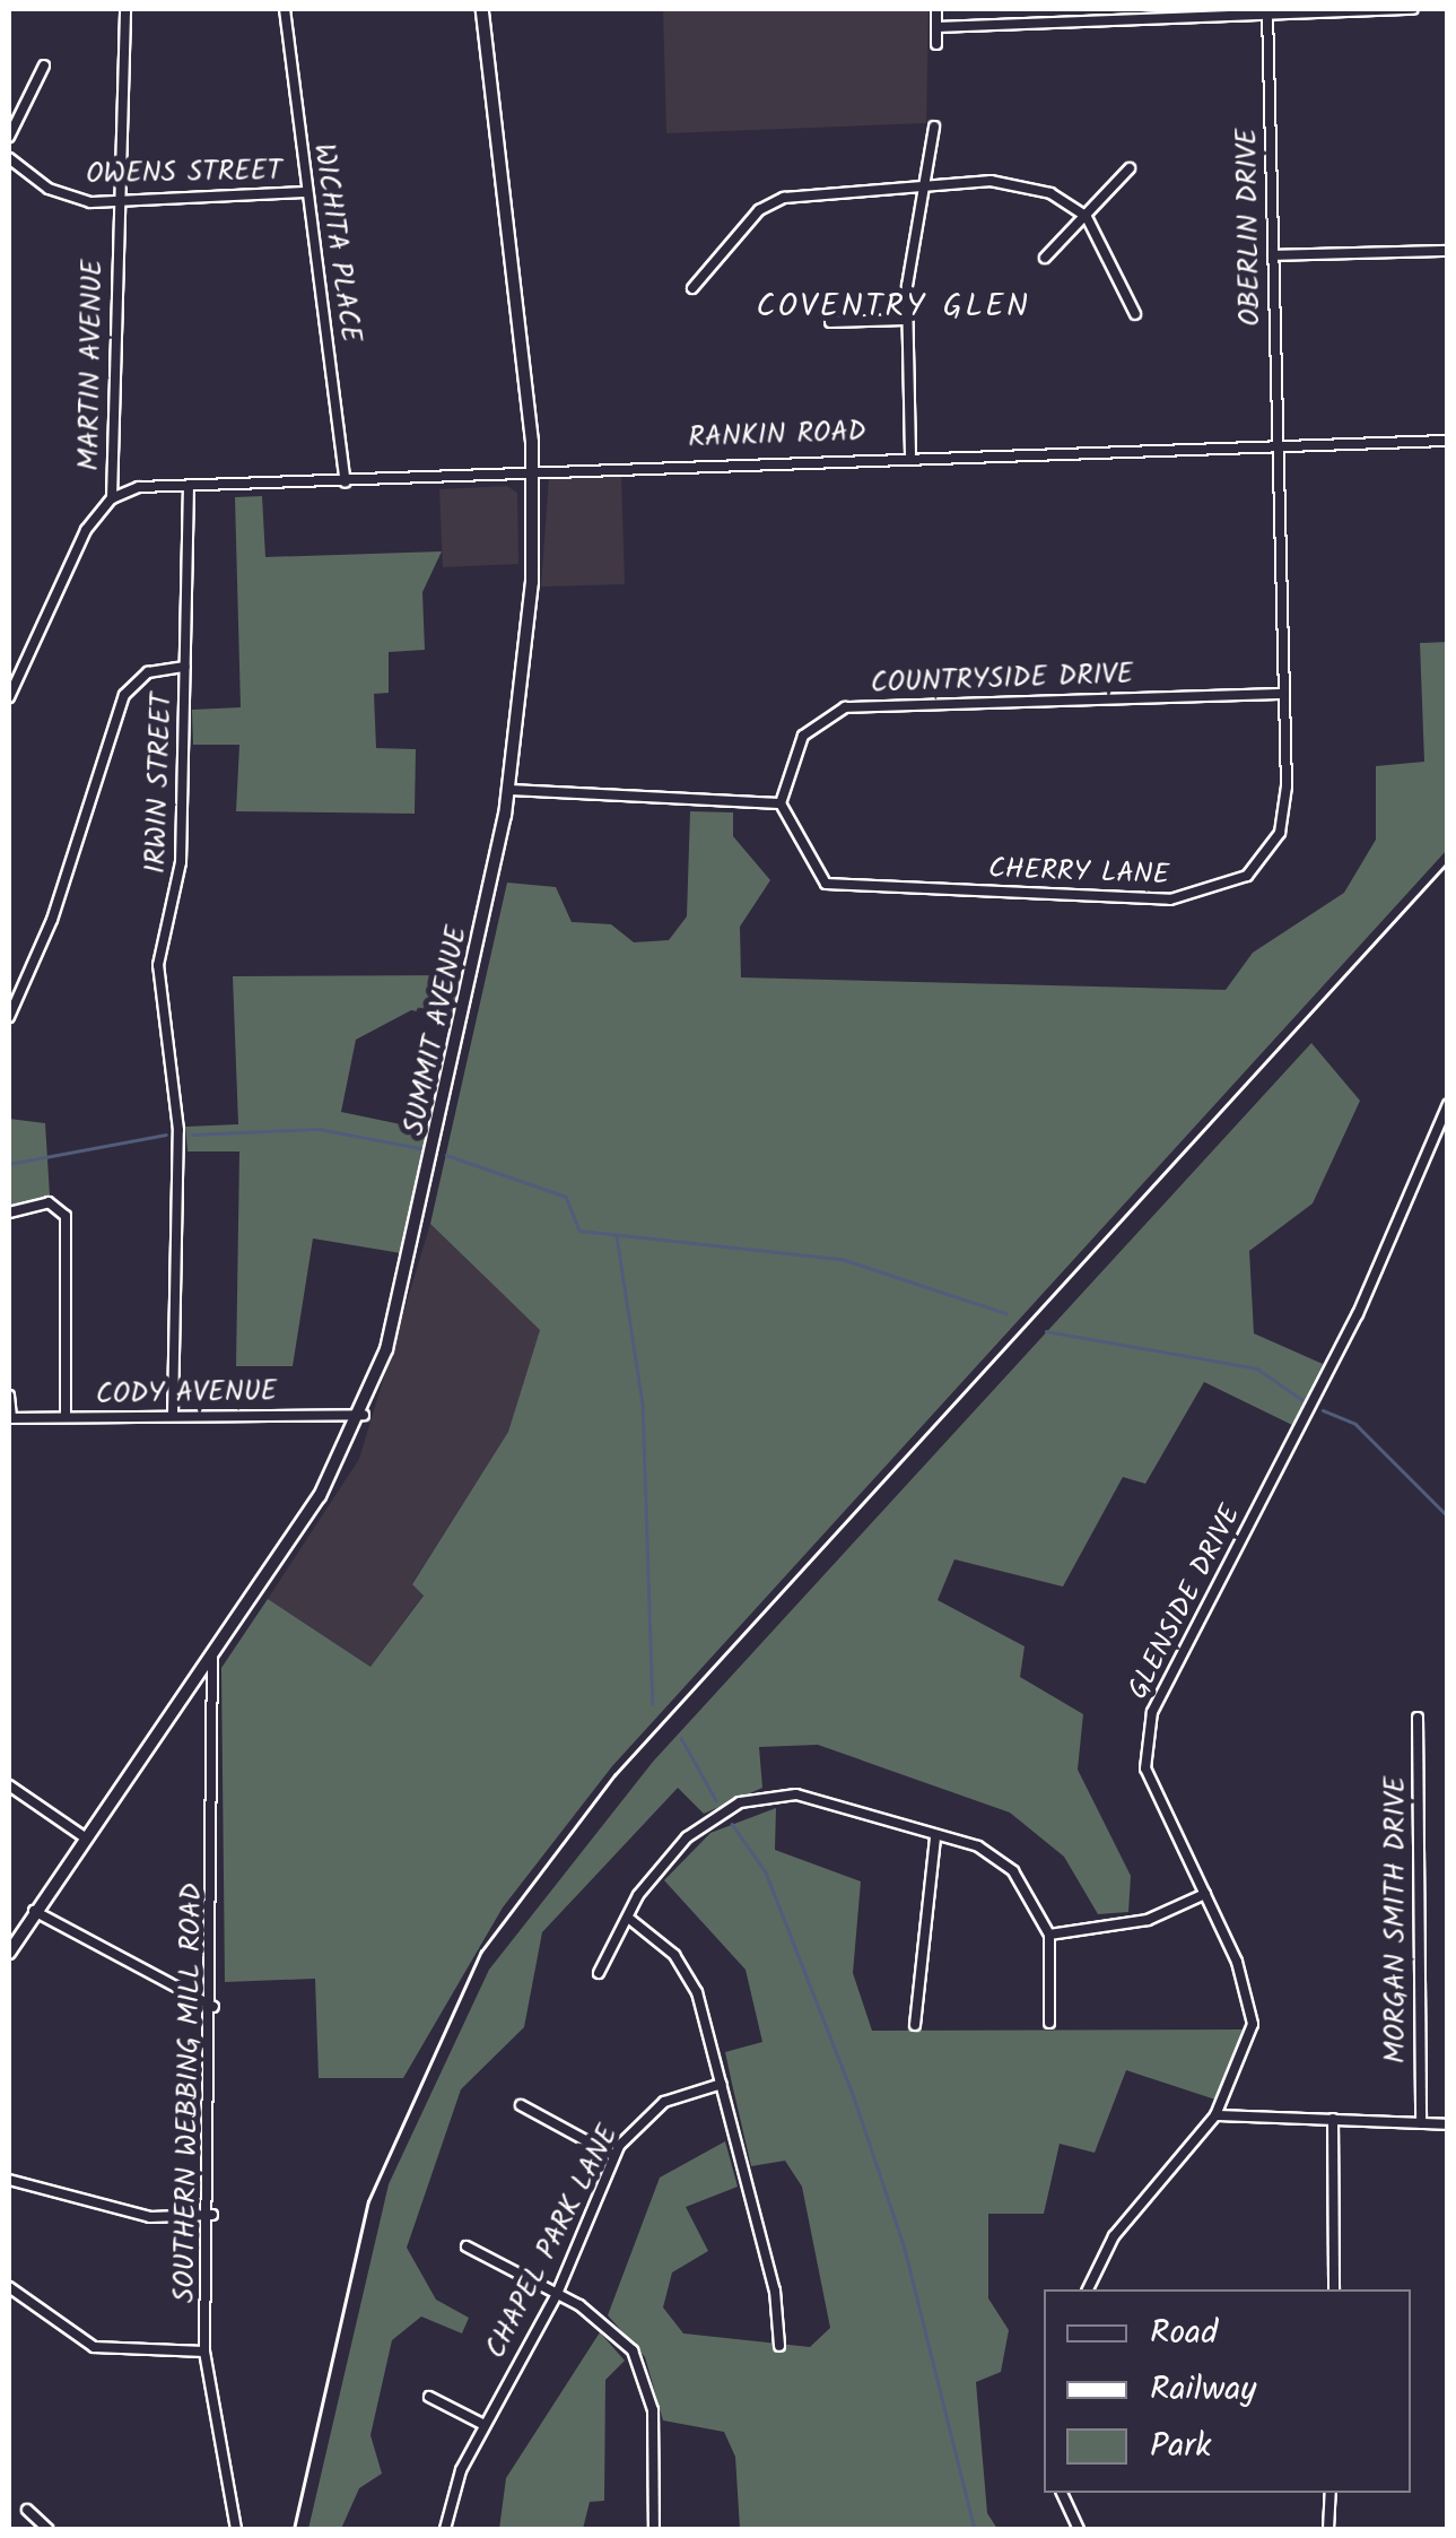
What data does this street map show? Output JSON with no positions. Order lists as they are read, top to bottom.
{
  "streets": {
    "main road": ["SUMMIT AVENUE"],
    "street": [
      "OWENS STREET",
      "OBERLIN DRIVE",
      "WICHITA PLACE",
      "MARTIN AVENUE",
      "RANKIN ROAD",
      "COUNTRYSIDE DRIVE",
      "IRWIN STREET",
      "CHERRY LANE",
      "CODY AVENUE",
      "GLENSIDE DRIVE",
      "MORGAN SMITH DRIVE",
      "SOUTHERN WEBBING MILL ROAD",
      "CHAPEL PARK LANE"
    ]
  },
  "crossings": [
    ["OWENS STREET", "WICHITA PLACE"],
    ["OWENS STREET", "MARTIN AVENUE"],
    ["OBERLIN DRIVE", "RANKIN ROAD"],
    ["OBERLIN DRIVE", "CHERRY LANE"],
    ["WICHITA PLACE", "RANKIN ROAD"],
    ["MARTIN AVENUE", "RANKIN ROAD"],
    ["RANKIN ROAD", "IRWIN STREET"],
    ["RANKIN ROAD", "CHERRY LANE"],
    ["RANKIN ROAD", "SUMMIT AVENUE"],
    ["COUNTRYSIDE DRIVE", "CHERRY LANE"],
    ["IRWIN STREET", "CODY AVENUE"],
    ["SUMMIT AVENUE", "CODY AVENUE"],
    ["SUMMIT AVENUE", "SOUTHERN WEBBING MILL ROAD"]
  ],
  "districts": ["COVENTRY GLEN"],
  "legend": ["Road", "Railway", "Park"]
}
